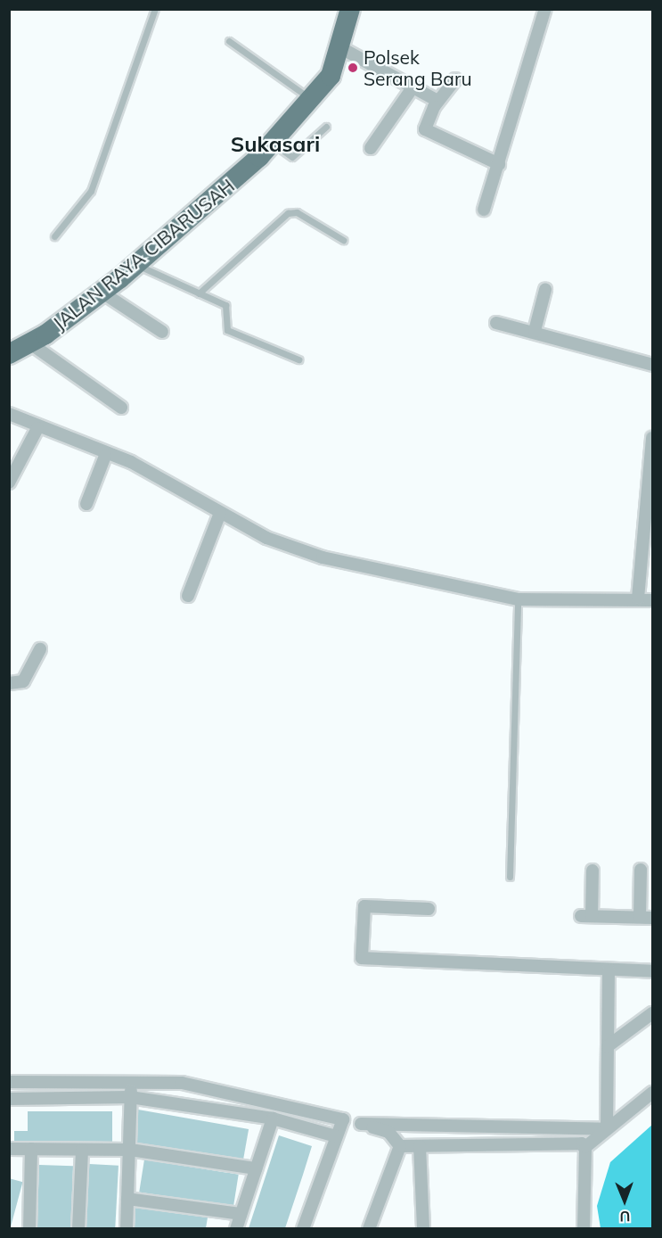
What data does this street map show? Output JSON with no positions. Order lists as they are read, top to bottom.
{
  "streets": {
    "main road": ["JALAN RAYA CIBARUSAH"]
  },
  "districts": ["Sukasari"],
  "places": ["Polsek Serang Baru"],
  "north": "bottom"
}
